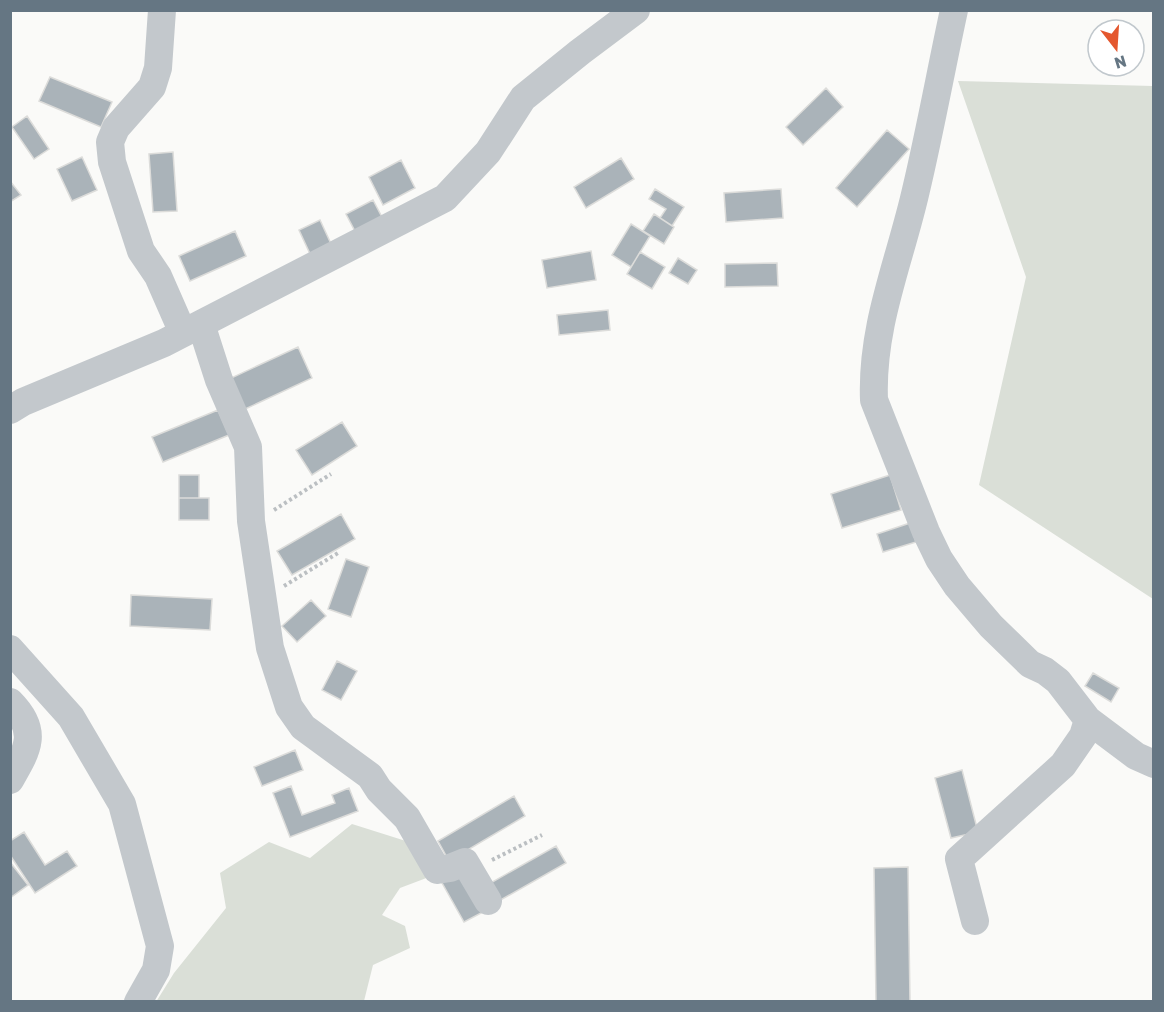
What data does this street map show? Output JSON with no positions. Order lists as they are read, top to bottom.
{
  "north": "bottom"
}
